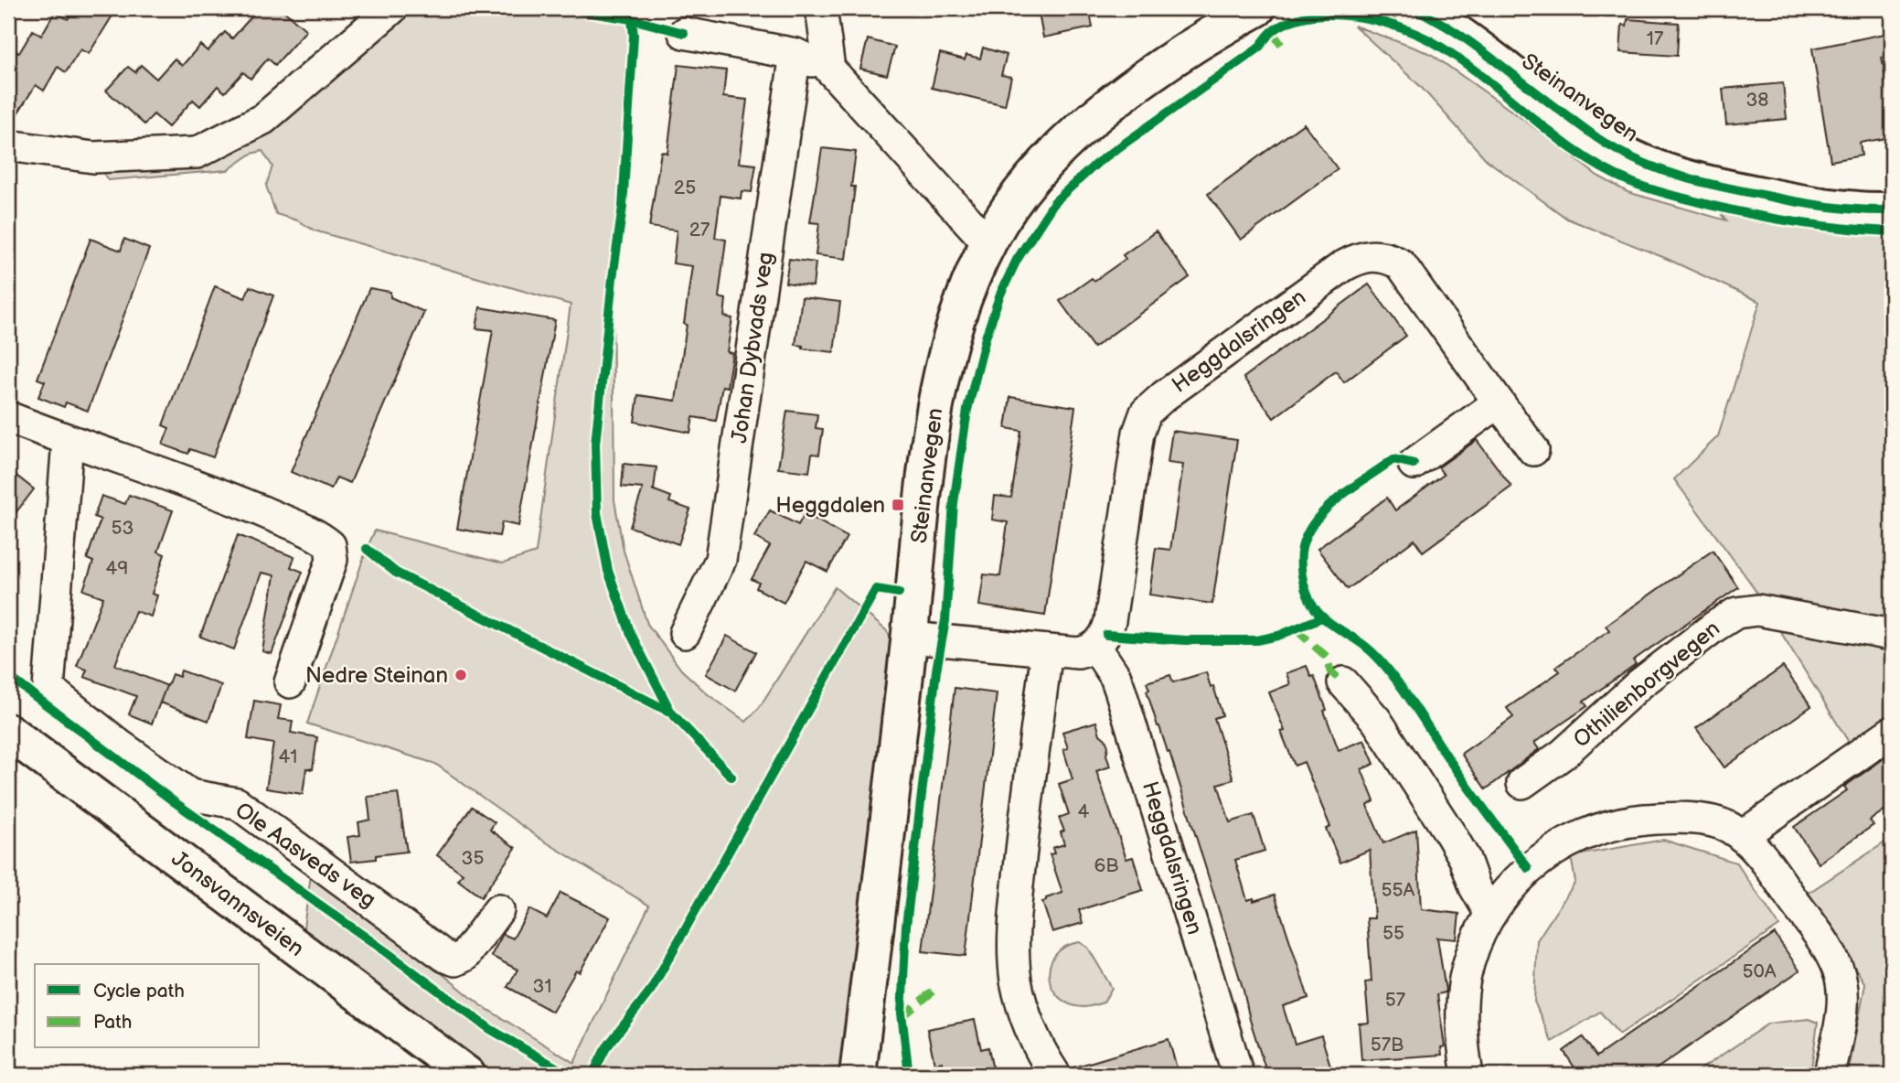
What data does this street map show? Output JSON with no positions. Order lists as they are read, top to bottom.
{
  "streets": {
    "main road": ["Steinanvegen", "Jonsvannsveien"],
    "street": [
      "Heggdalsringen",
      "Johan Dybvads veg",
      "Othilienborgvegen",
      "Ole Aasveds veg"
    ]
  },
  "places": {
    "transit": ["Heggdalen"],
    "other": ["Nedre Steinan"]
  },
  "house_numbers": [
    "17",
    "38",
    "25",
    "27",
    "53",
    "49",
    "41",
    "4",
    "35",
    "6B",
    "55A",
    "55",
    "50A",
    "31",
    "57",
    "57B"
  ],
  "legend": ["Cycle path", "Path"]
}
